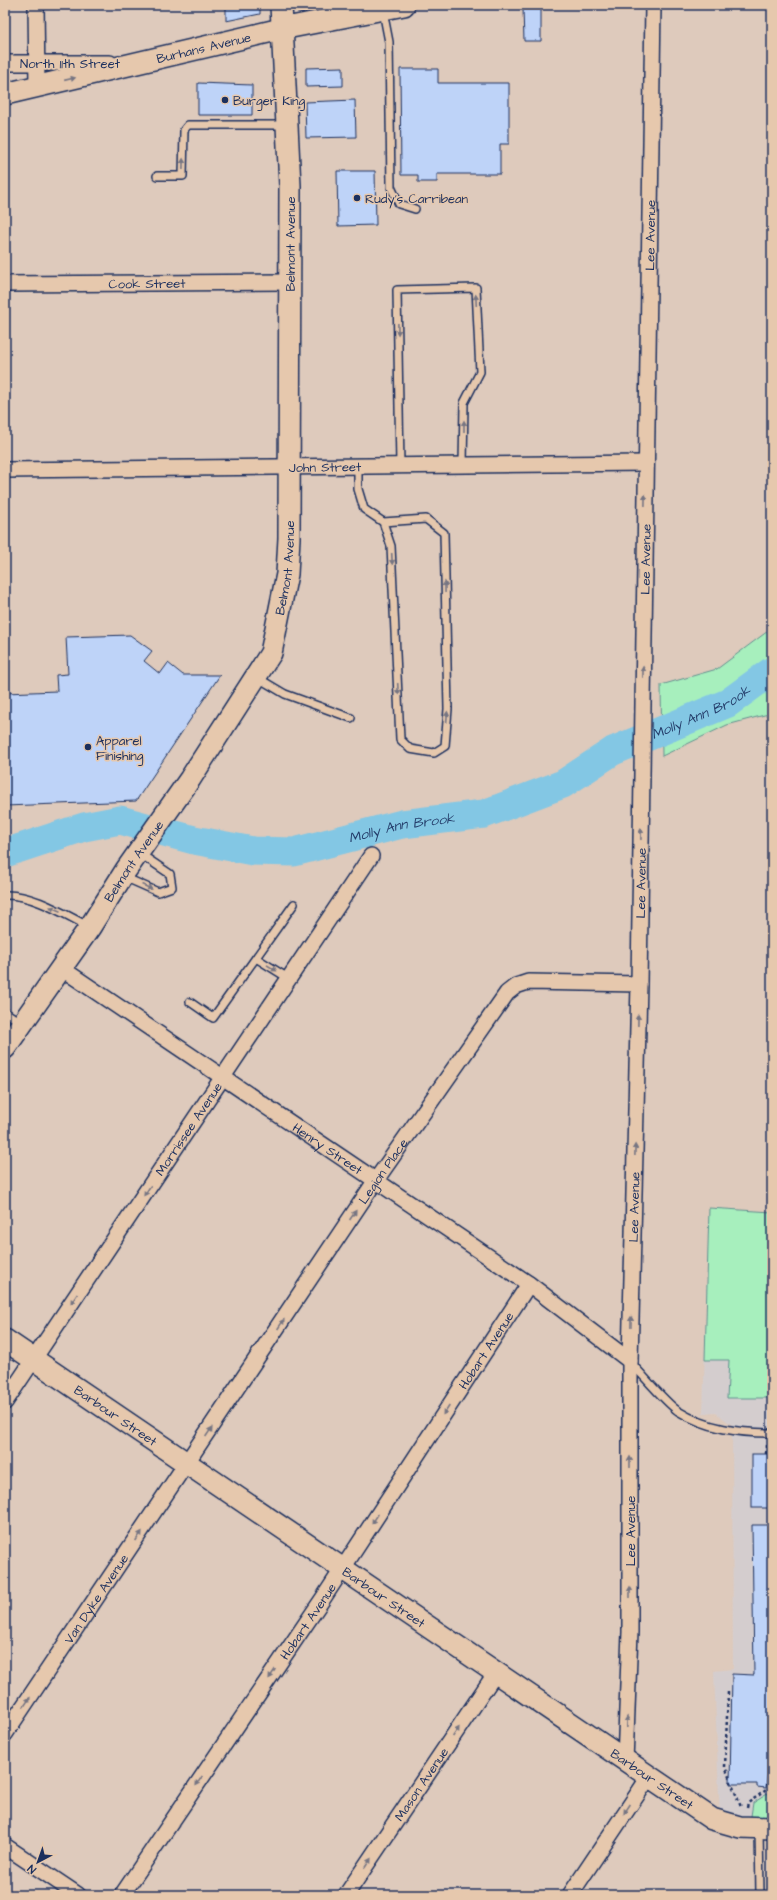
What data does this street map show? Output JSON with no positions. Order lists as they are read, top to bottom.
{
  "streets": {
    "street": [
      "Burhans Avenue",
      "North 11th Street",
      "Lee Avenue",
      "Belmont Avenue",
      "Cook Street",
      "John Street",
      "Morrissee Avenue",
      "Henry Street",
      "Legion Place",
      "Hobart Avenue",
      "Barbour Street",
      "Van Dyke Avenue",
      "Mason Avenue"
    ]
  },
  "crossings": [
    ["Burhans Avenue", "North 11th Street"],
    ["Burhans Avenue", "Belmont Avenue"],
    ["Lee Avenue", "John Street"],
    ["Lee Avenue", "Henry Street"],
    ["Lee Avenue", "Legion Place"],
    ["Lee Avenue", "Barbour Street"],
    ["Belmont Avenue", "Cook Street"],
    ["Belmont Avenue", "John Street"],
    ["Belmont Avenue", "Henry Street"],
    ["Morrissee Avenue", "Henry Street"],
    ["Morrissee Avenue", "Barbour Street"],
    ["Henry Street", "Legion Place"],
    ["Henry Street", "Hobart Avenue"],
    ["Legion Place", "Barbour Street"],
    ["Legion Place", "Van Dyke Avenue"],
    ["Hobart Avenue", "Barbour Street"],
    ["Barbour Street", "Van Dyke Avenue"],
    ["Barbour Street", "Mason Avenue"]
  ],
  "one_way": [
    "Lee Avenue",
    "Morrissee Avenue",
    "Legion Place",
    "Hobart Avenue",
    "Van Dyke Avenue",
    "Mason Avenue"
  ],
  "water": ["Molly Ann Brook"],
  "places": ["Burger King", "Rudy's Carribean", "Apparel Finishing"],
  "north": "bottom left"
}
